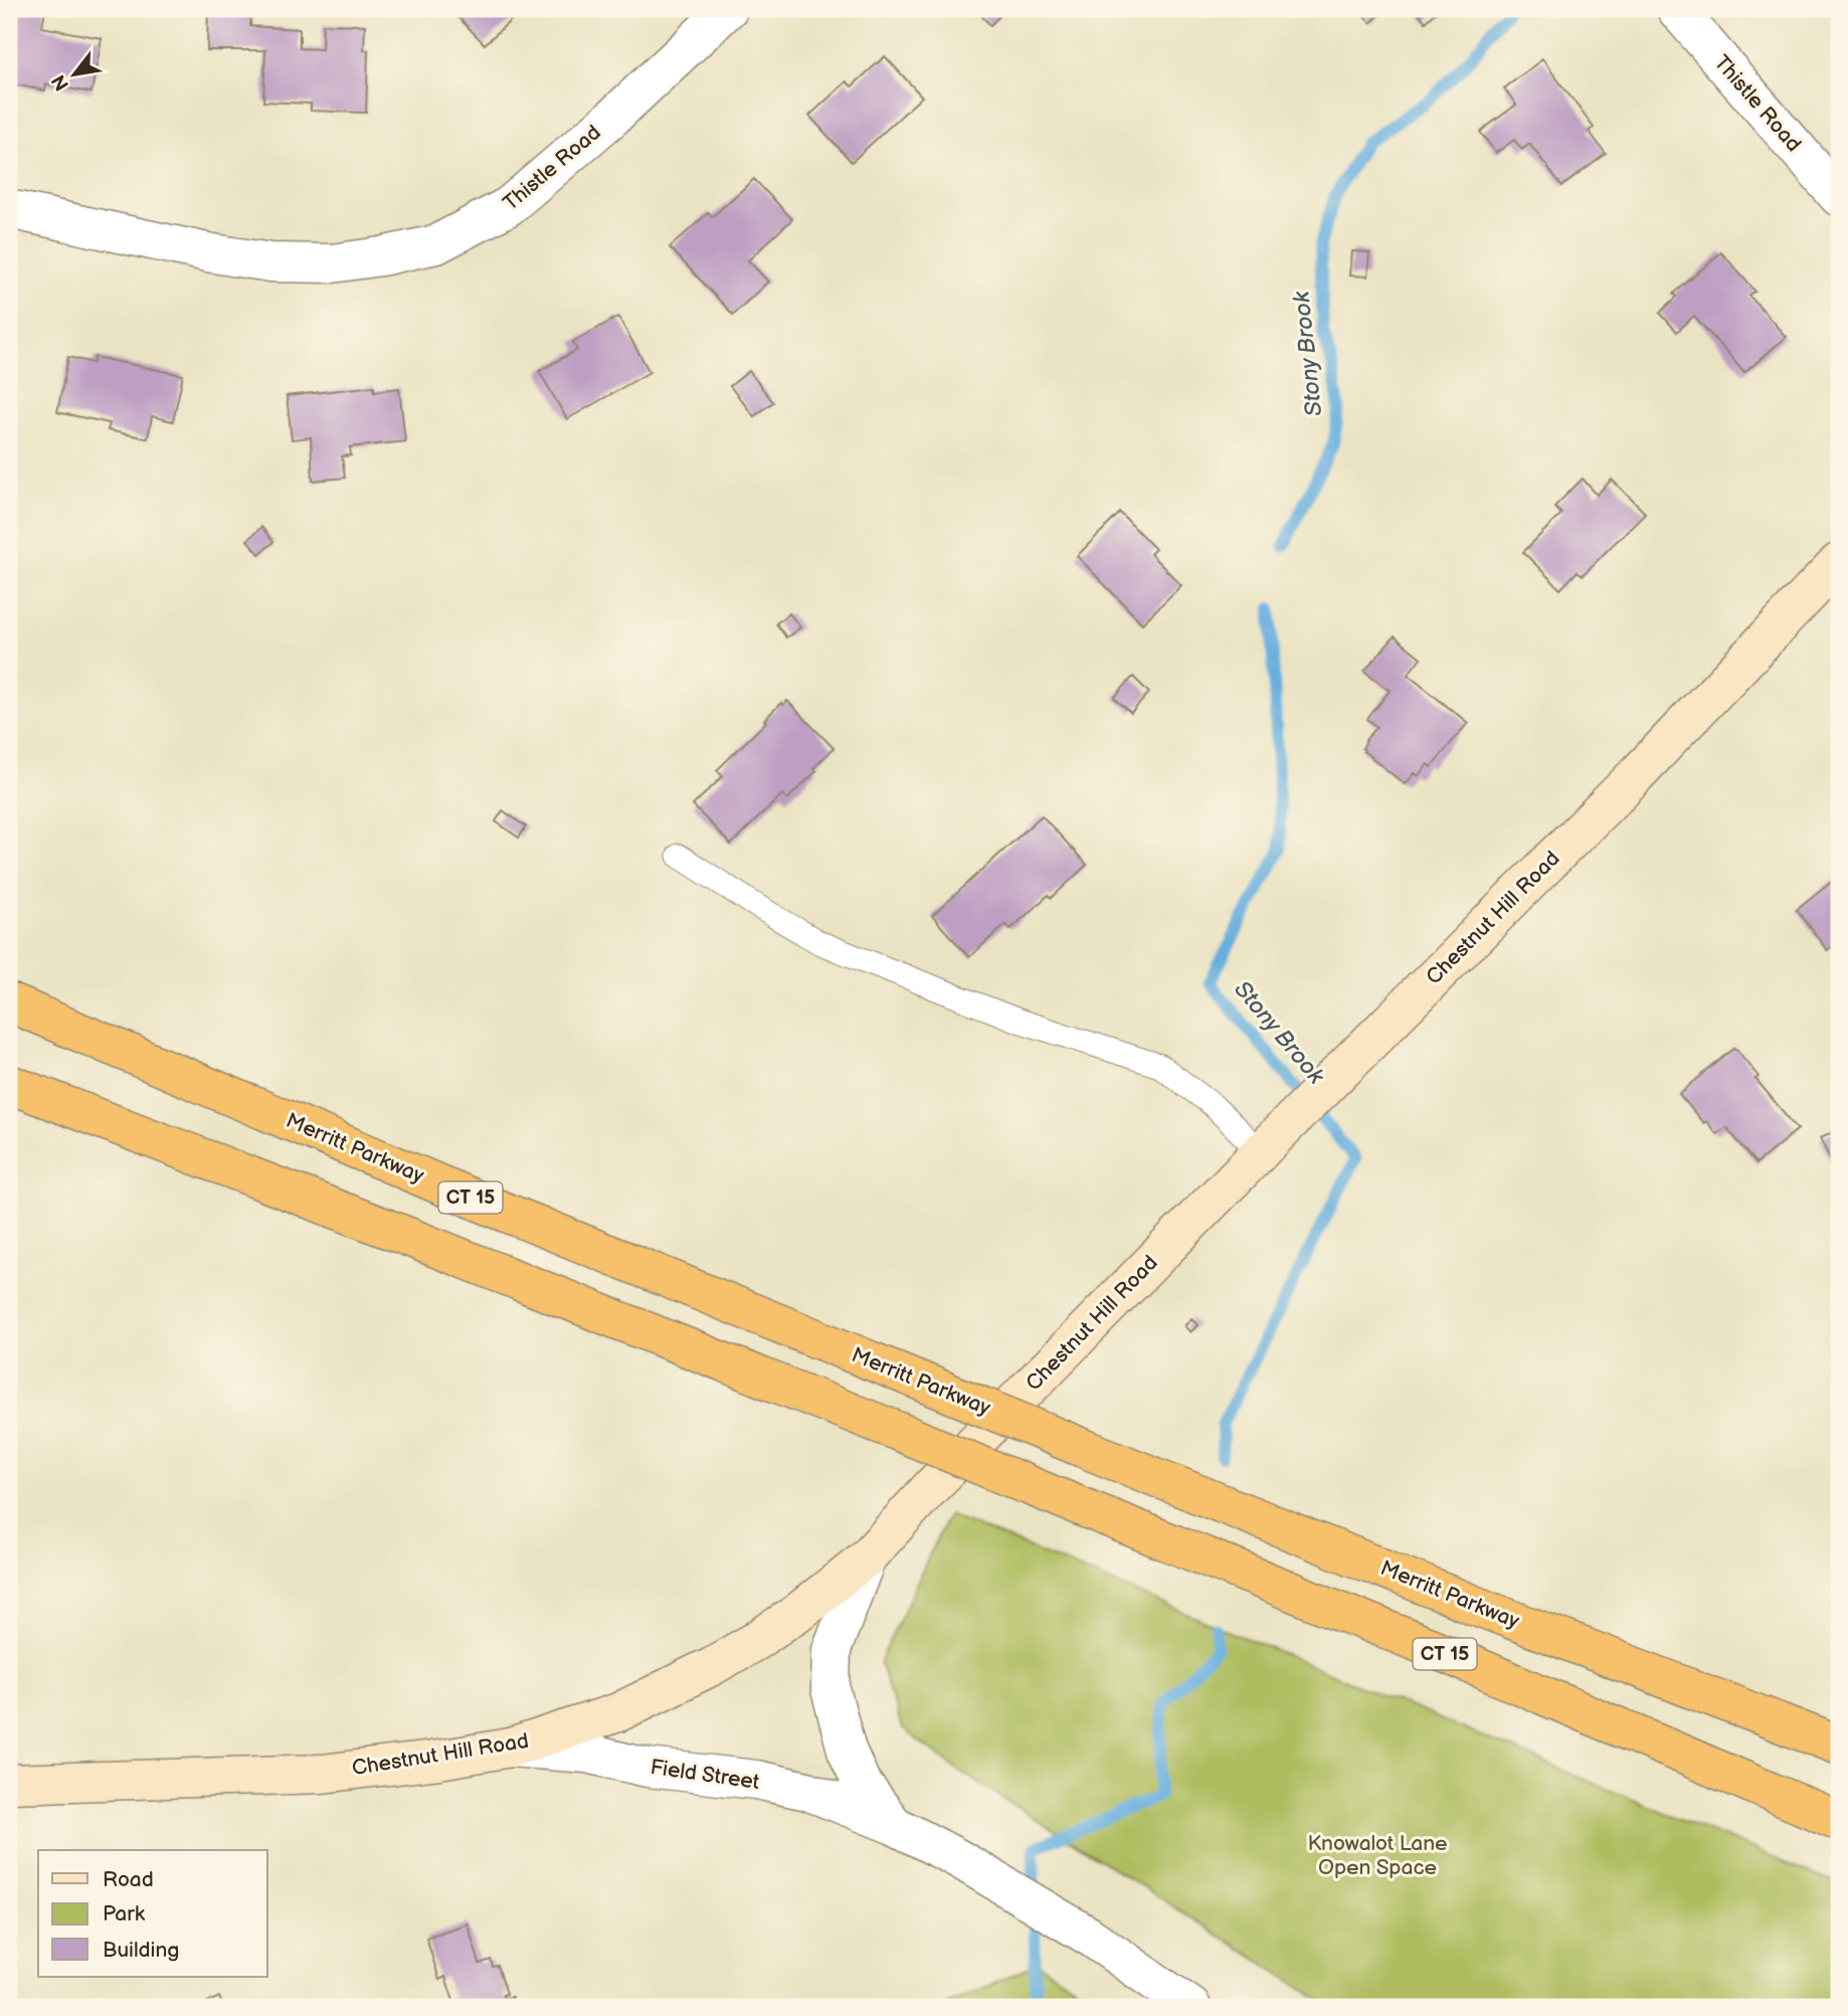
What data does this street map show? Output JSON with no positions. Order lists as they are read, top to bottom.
{
  "streets": {
    "highway": ["Merritt Parkway", "CT 15"],
    "main road": ["Chestnut Hill Road"],
    "street": ["Thistle Road", "Field Street"]
  },
  "crossings": [
    ["Chestnut Hill Road", "Field Street"]
  ],
  "water": ["Stony Brook"],
  "parks": ["Knowalot Lane Open Space"],
  "legend": ["Road", "Park", "Building"],
  "north": "bottom left"
}
